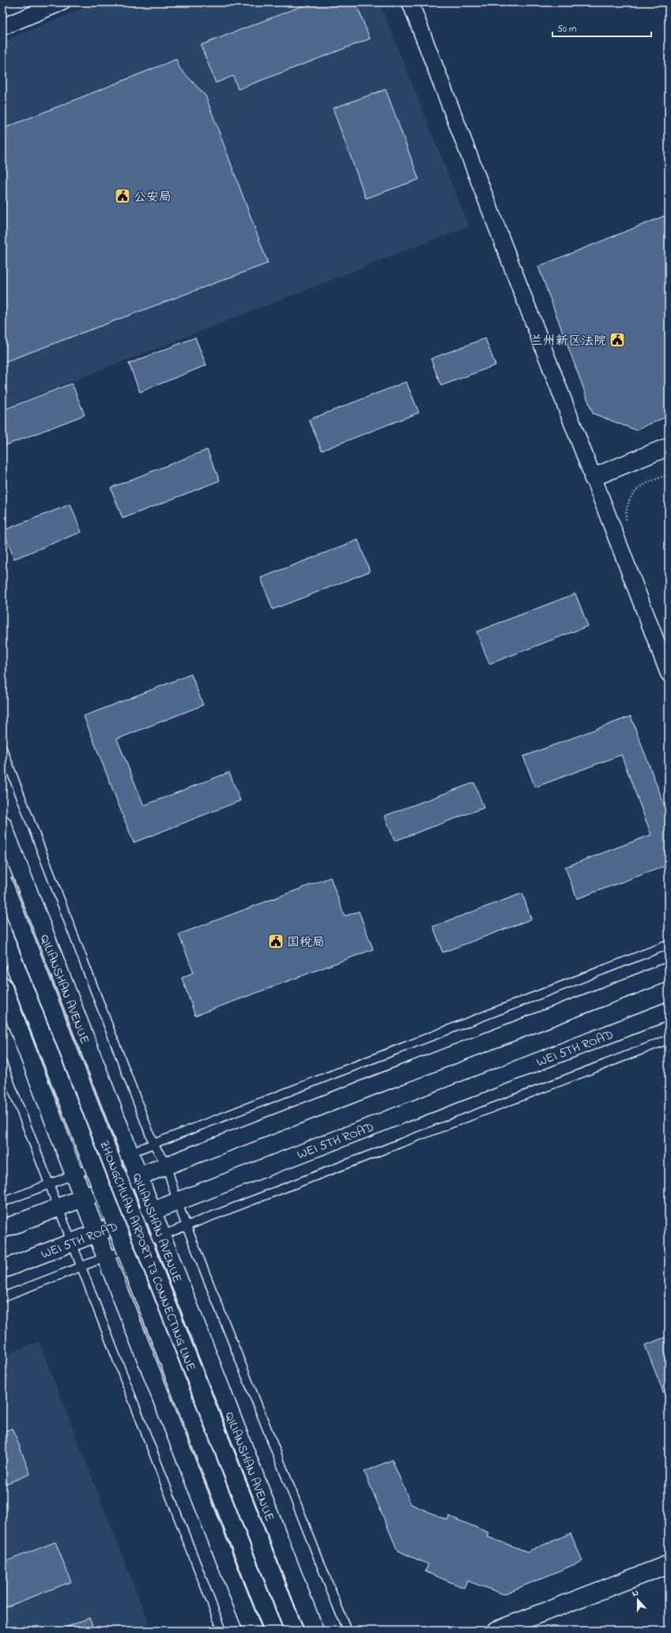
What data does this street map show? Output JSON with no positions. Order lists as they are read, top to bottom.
{
  "streets": {
    "main road": ["QILIANSHAN AVENUE", "WEI 5TH ROAD", "ZHONGCHUAN AIRPORT T3 CONNECTING LINE"]
  },
  "crossings": [
    ["QILIANSHAN AVENUE", "WEI 5TH ROAD"]
  ],
  "places": {
    "public building": ["公安局", "兰州新区法院", "国税局"]
  },
  "scale_bar": "50 m",
  "north": "top"
}
